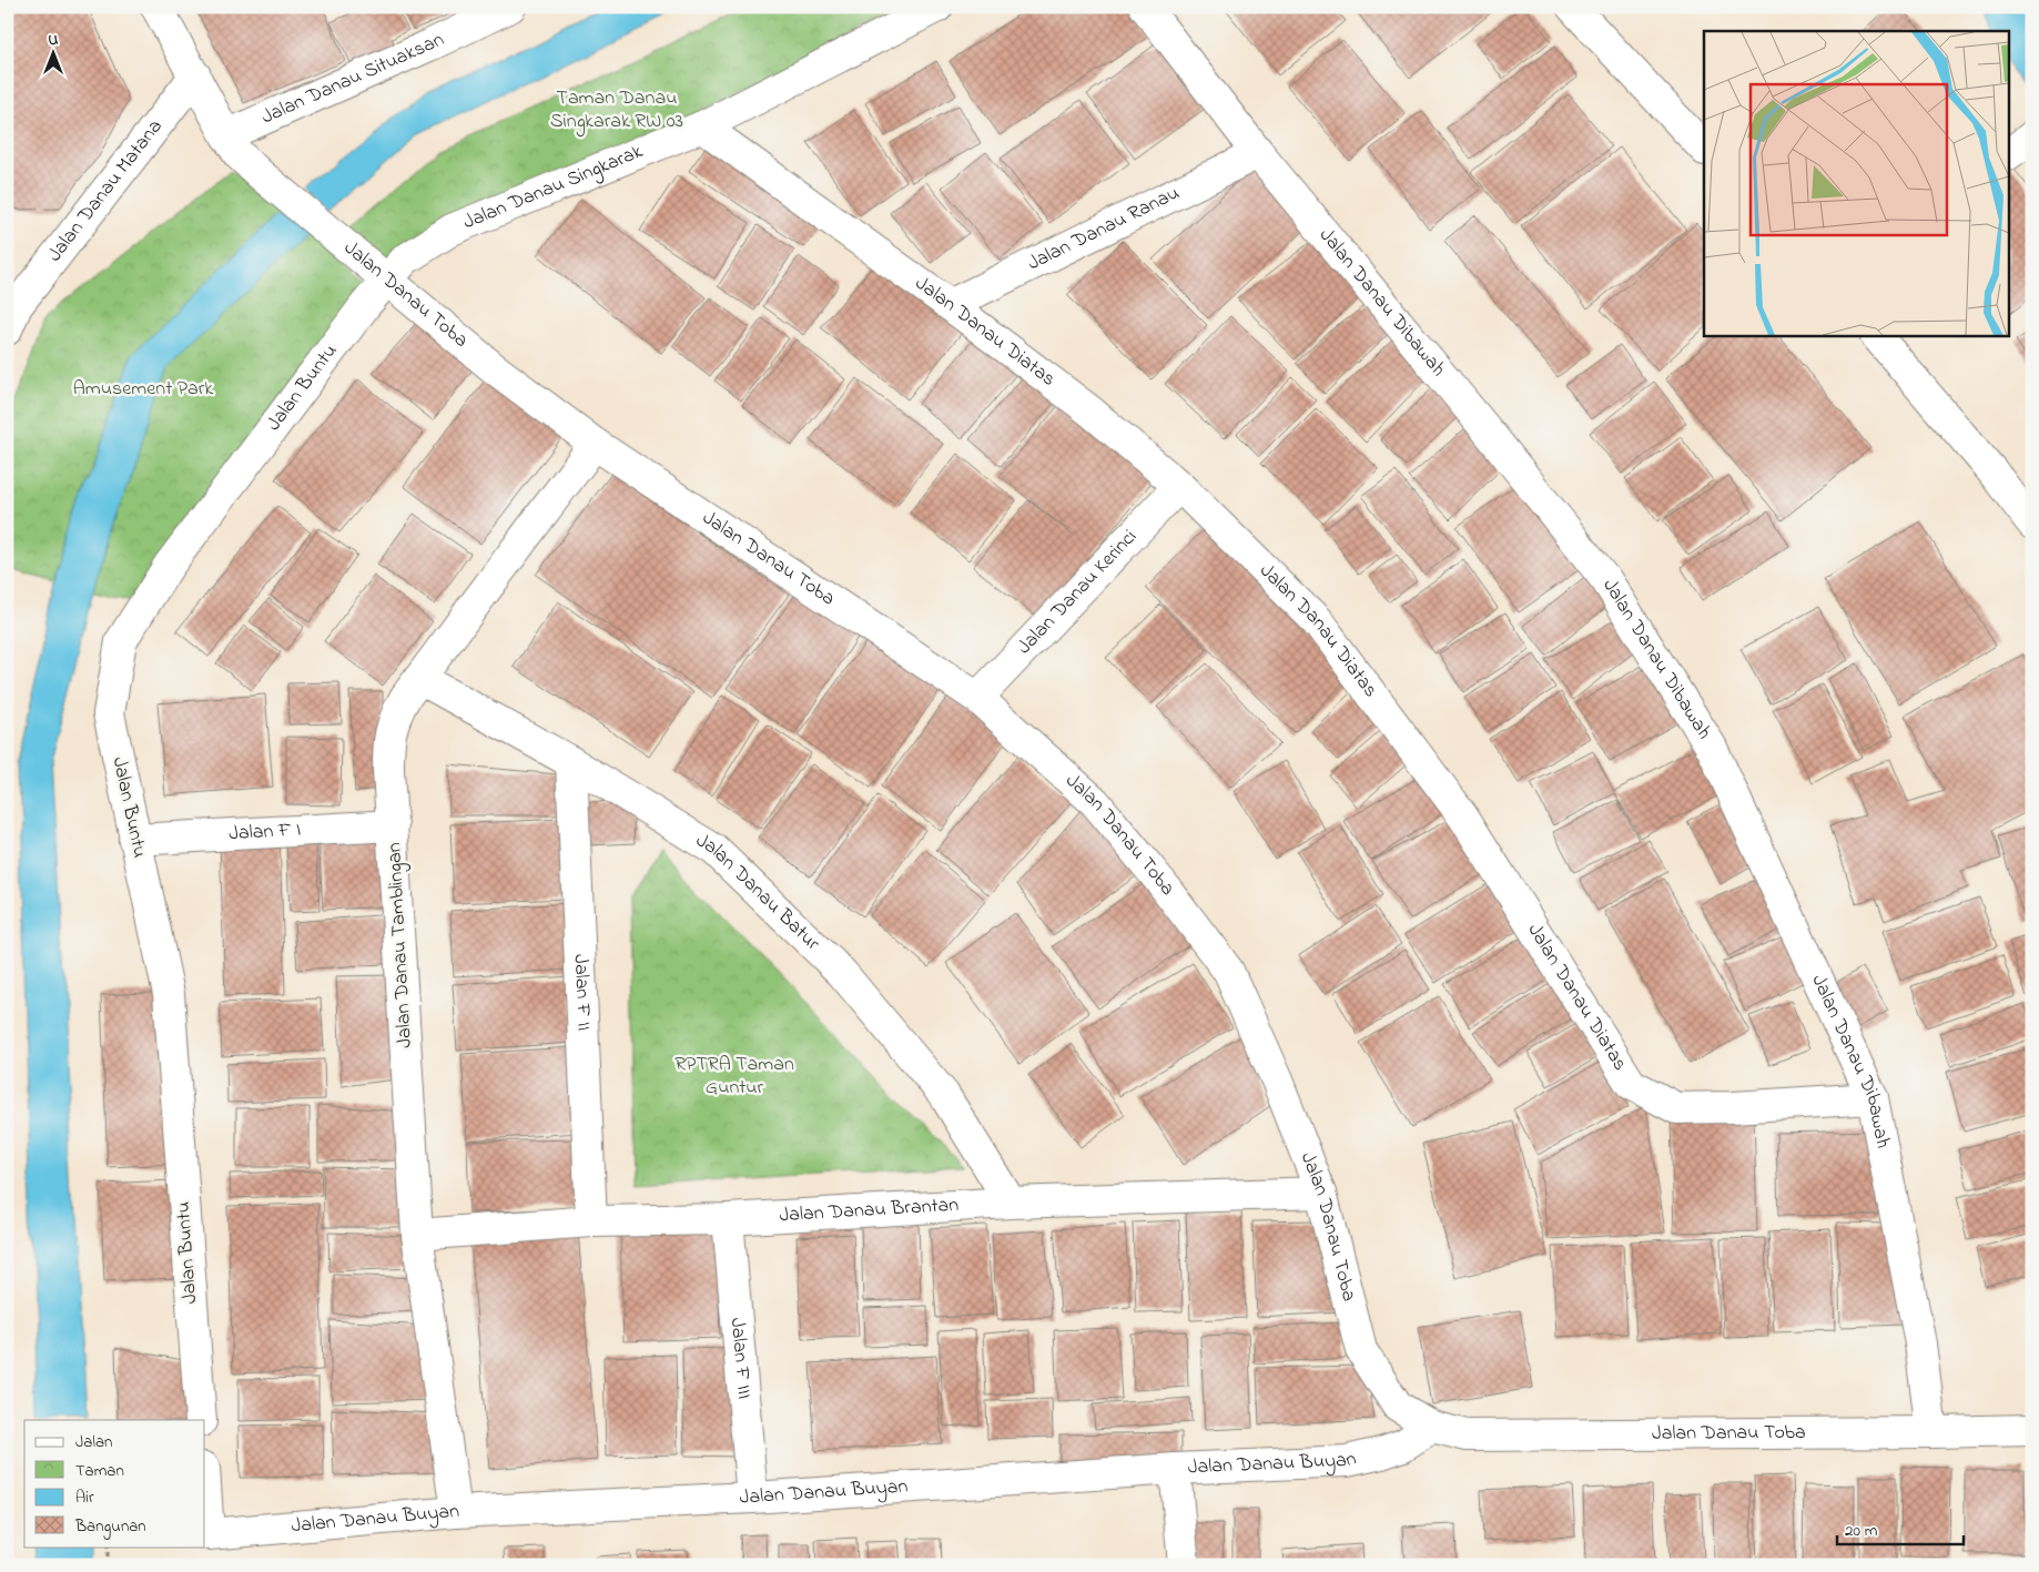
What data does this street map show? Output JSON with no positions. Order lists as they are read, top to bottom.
{
  "streets": {
    "street": [
      "Jalan Danau Situaksan",
      "Jalan Danau Singkarak",
      "Jalan Danau Matana",
      "Jalan Danau Ranau",
      "Jalan Danau Toba",
      "Jalan Danau Dibawah",
      "Jalan Danau Diatas",
      "Jalan Buntu",
      "Jalan Danau Kerinci",
      "Jalan F I",
      "Jalan Danau Batur",
      "Jalan Danau Tamblingan",
      "Jalan F II",
      "Jalan Danau Brantan",
      "Jalan F III",
      "Jalan Danau Buyan"
    ]
  },
  "crossings": [
    ["Jalan Danau Situaksan", "Jalan Danau Toba"],
    ["Jalan Danau Singkarak", "Jalan Danau Toba"],
    ["Jalan Danau Singkarak", "Jalan Danau Diatas"],
    ["Jalan Danau Singkarak", "Jalan Buntu"],
    ["Jalan Danau Matana", "Jalan Danau Toba"],
    ["Jalan Danau Ranau", "Jalan Danau Dibawah"],
    ["Jalan Danau Ranau", "Jalan Danau Diatas"],
    ["Jalan Danau Toba", "Jalan Danau Dibawah"],
    ["Jalan Danau Toba", "Jalan Buntu"],
    ["Jalan Danau Toba", "Jalan Danau Kerinci"],
    ["Jalan Danau Toba", "Jalan Danau Tamblingan"],
    ["Jalan Danau Toba", "Jalan Danau Brantan"],
    ["Jalan Danau Toba", "Jalan Danau Buyan"],
    ["Jalan Danau Dibawah", "Jalan Danau Diatas"],
    ["Jalan Danau Diatas", "Jalan Danau Kerinci"],
    ["Jalan Buntu", "Jalan F I"],
    ["Jalan F I", "Jalan Danau Tamblingan"],
    ["Jalan Danau Batur", "Jalan Danau Tamblingan"],
    ["Jalan Danau Batur", "Jalan F II"],
    ["Jalan Danau Batur", "Jalan Danau Brantan"],
    ["Jalan Danau Tamblingan", "Jalan Danau Brantan"],
    ["Jalan Danau Tamblingan", "Jalan Danau Buyan"],
    ["Jalan F II", "Jalan Danau Brantan"],
    ["Jalan Danau Brantan", "Jalan F III"],
    ["Jalan F III", "Jalan Danau Buyan"]
  ],
  "parks": ["Taman Danau Singkarak RW 03", "Amusement Park", "RPTRA Taman Guntur"],
  "legend": [
    "Jalan",
    "Taman",
    "Air",
    "Bangunan"
  ],
  "scale_bar": "20 m",
  "north": "top"
}
